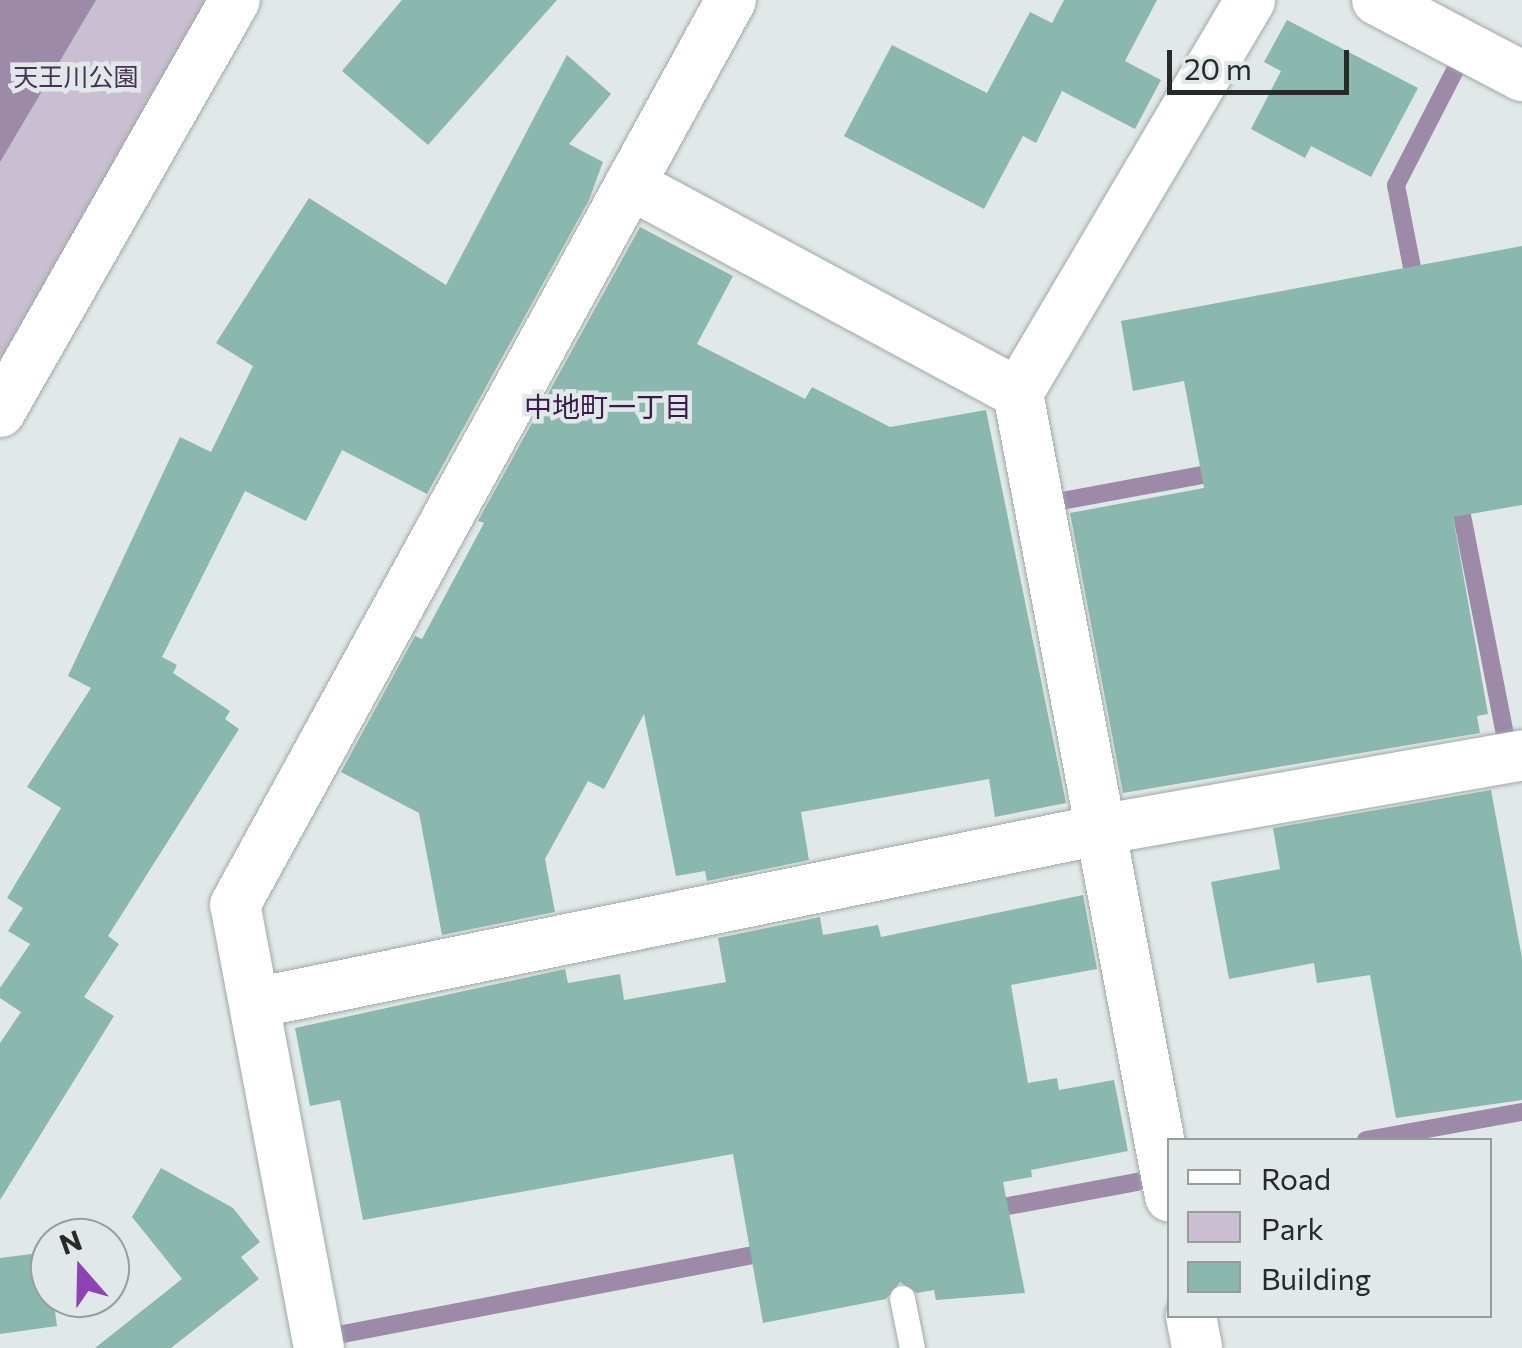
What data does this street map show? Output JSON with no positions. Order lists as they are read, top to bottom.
{
  "districts": ["中地町一丁目"],
  "parks": ["天王川公園"],
  "legend": ["Road", "Park", "Building"],
  "scale_bar": "20 m",
  "north": "top"
}
